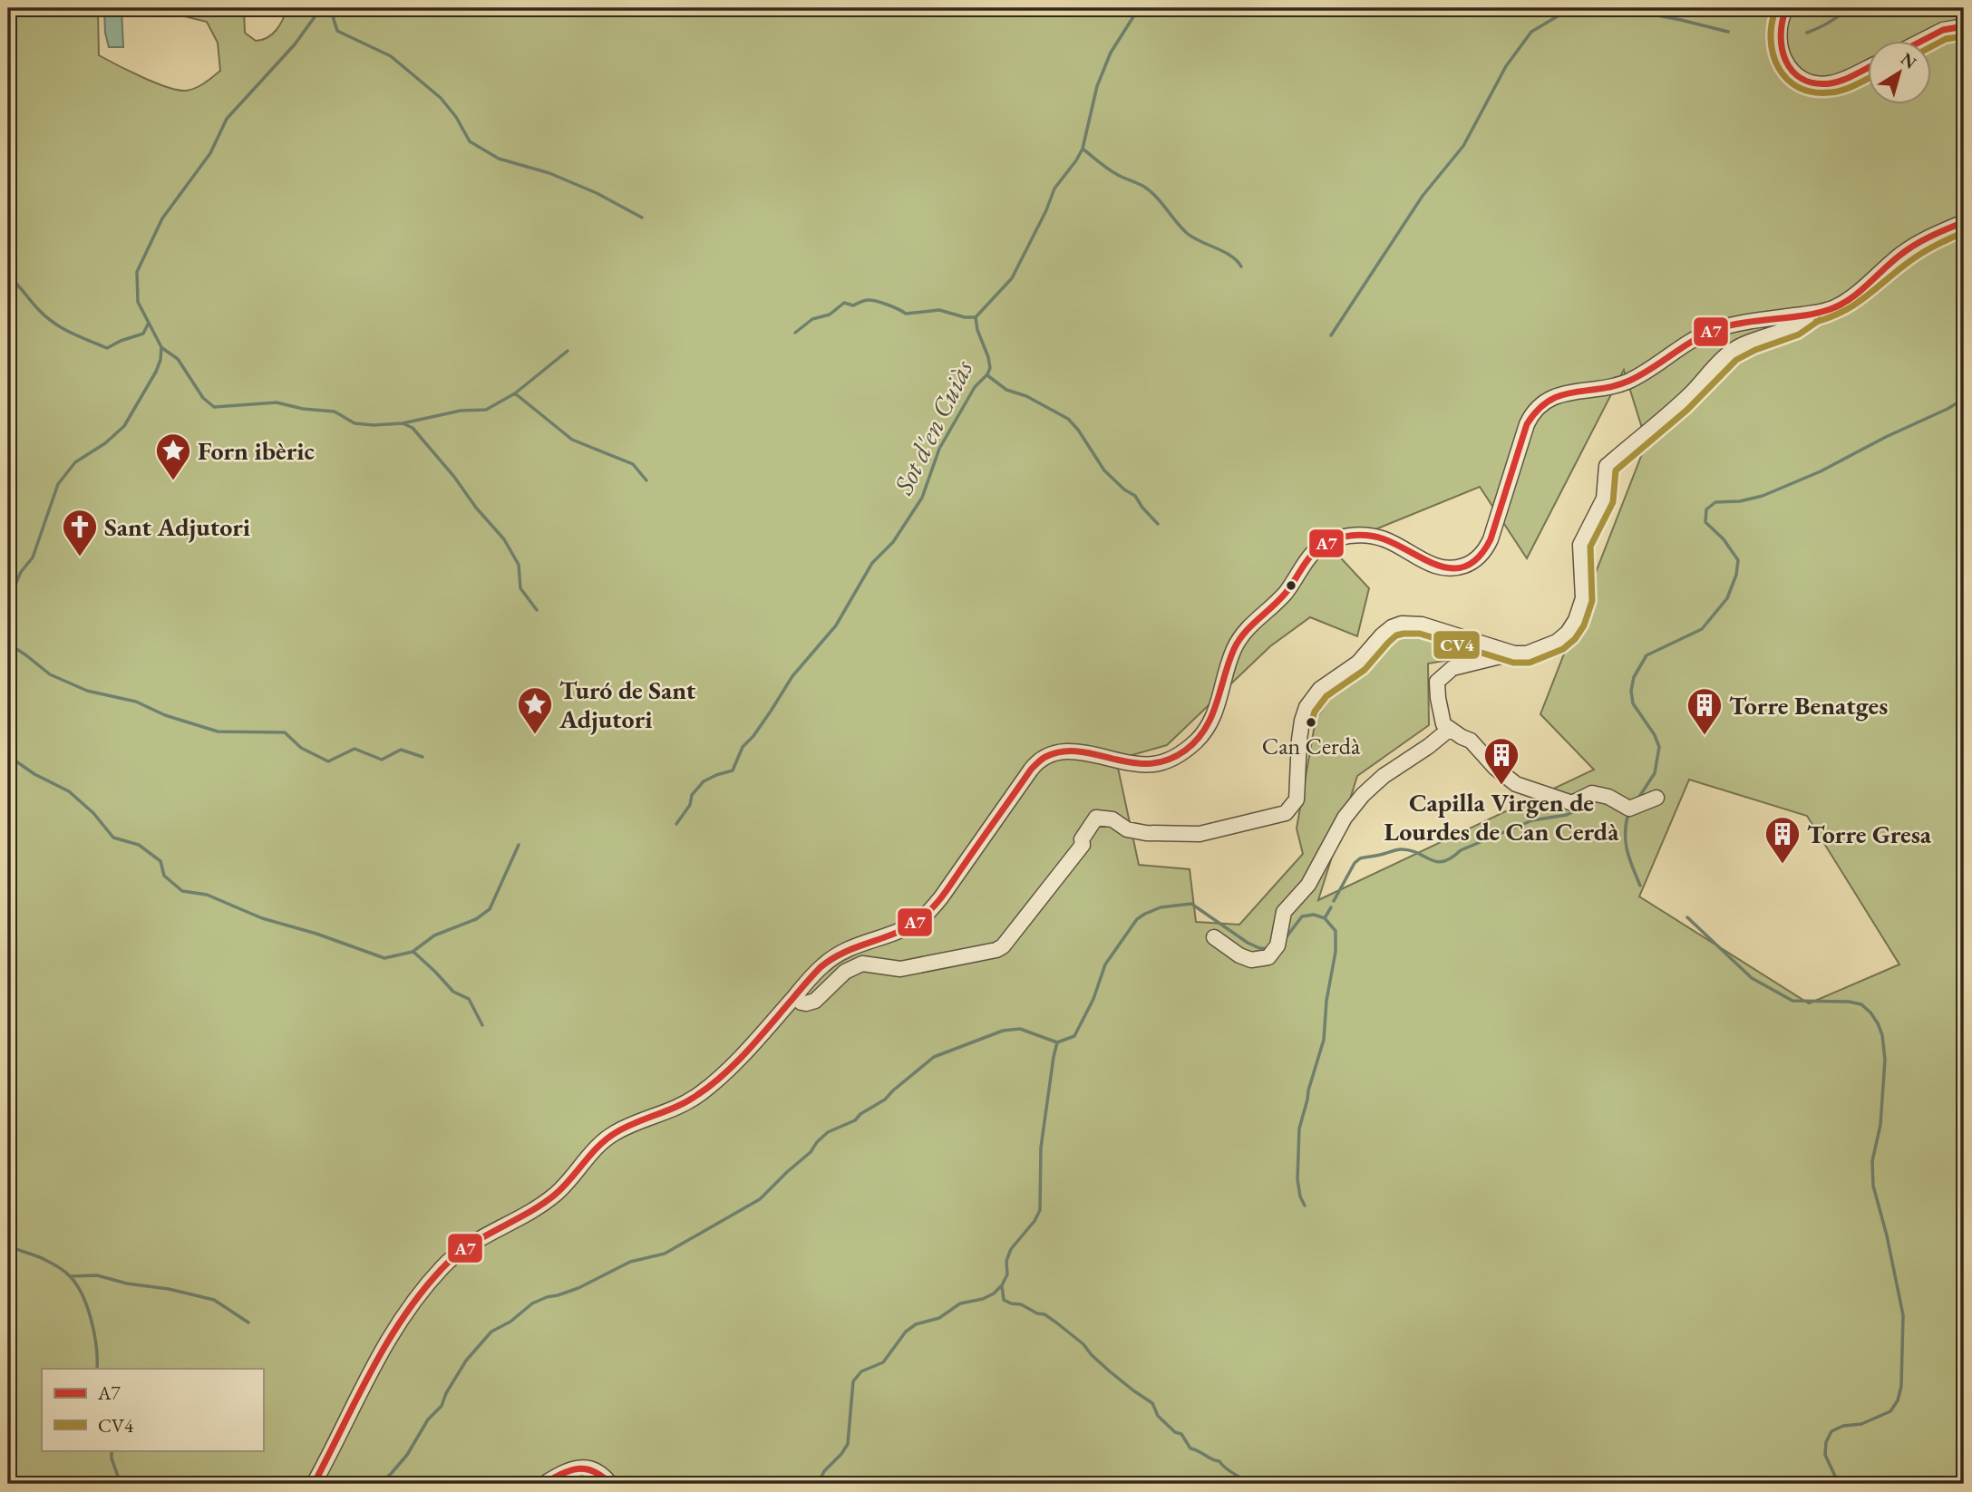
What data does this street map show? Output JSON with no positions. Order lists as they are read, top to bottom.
{
  "water": ["Sot d'en Cuiàs"],
  "places": {
    "place": ["Forn ibèric", "Turó de Sant Adjutori"],
    "church": ["Sant Adjutori"],
    "other": ["Can Cerdà"],
    "building": ["Torre Benatges", "Capilla Virgen de Lourdes de Can Cerdà", "Torre Gresa"]
  },
  "lines": ["transit line A7", "transit line CV4"],
  "legend": ["A7", "CV4"],
  "north": "top right"
}
